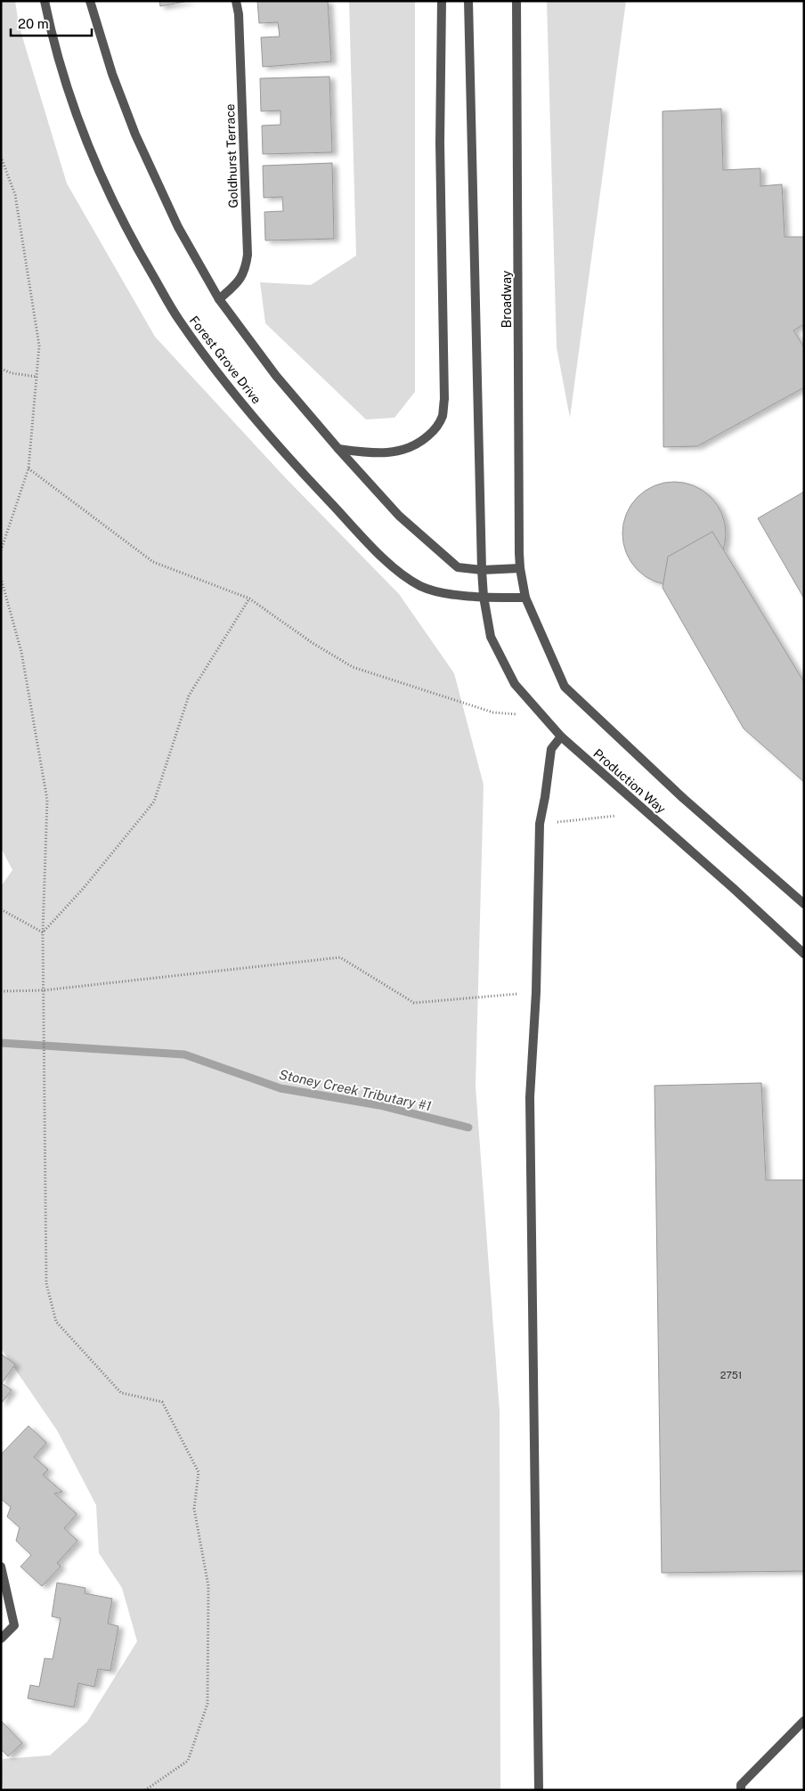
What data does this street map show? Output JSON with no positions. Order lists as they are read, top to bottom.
{
  "streets": {
    "street": [
      "Goldhurst Terrace",
      "Broadway",
      "Forest Grove Drive",
      "Production Way"
    ]
  },
  "crossings": [
    ["Broadway", "Forest Grove Drive"],
    ["Broadway", "Production Way"],
    ["Forest Grove Drive", "Production Way"]
  ],
  "water": ["Stoney Creek Tributary #1"],
  "house_numbers": ["2751"],
  "scale_bar": "20 m"
}
